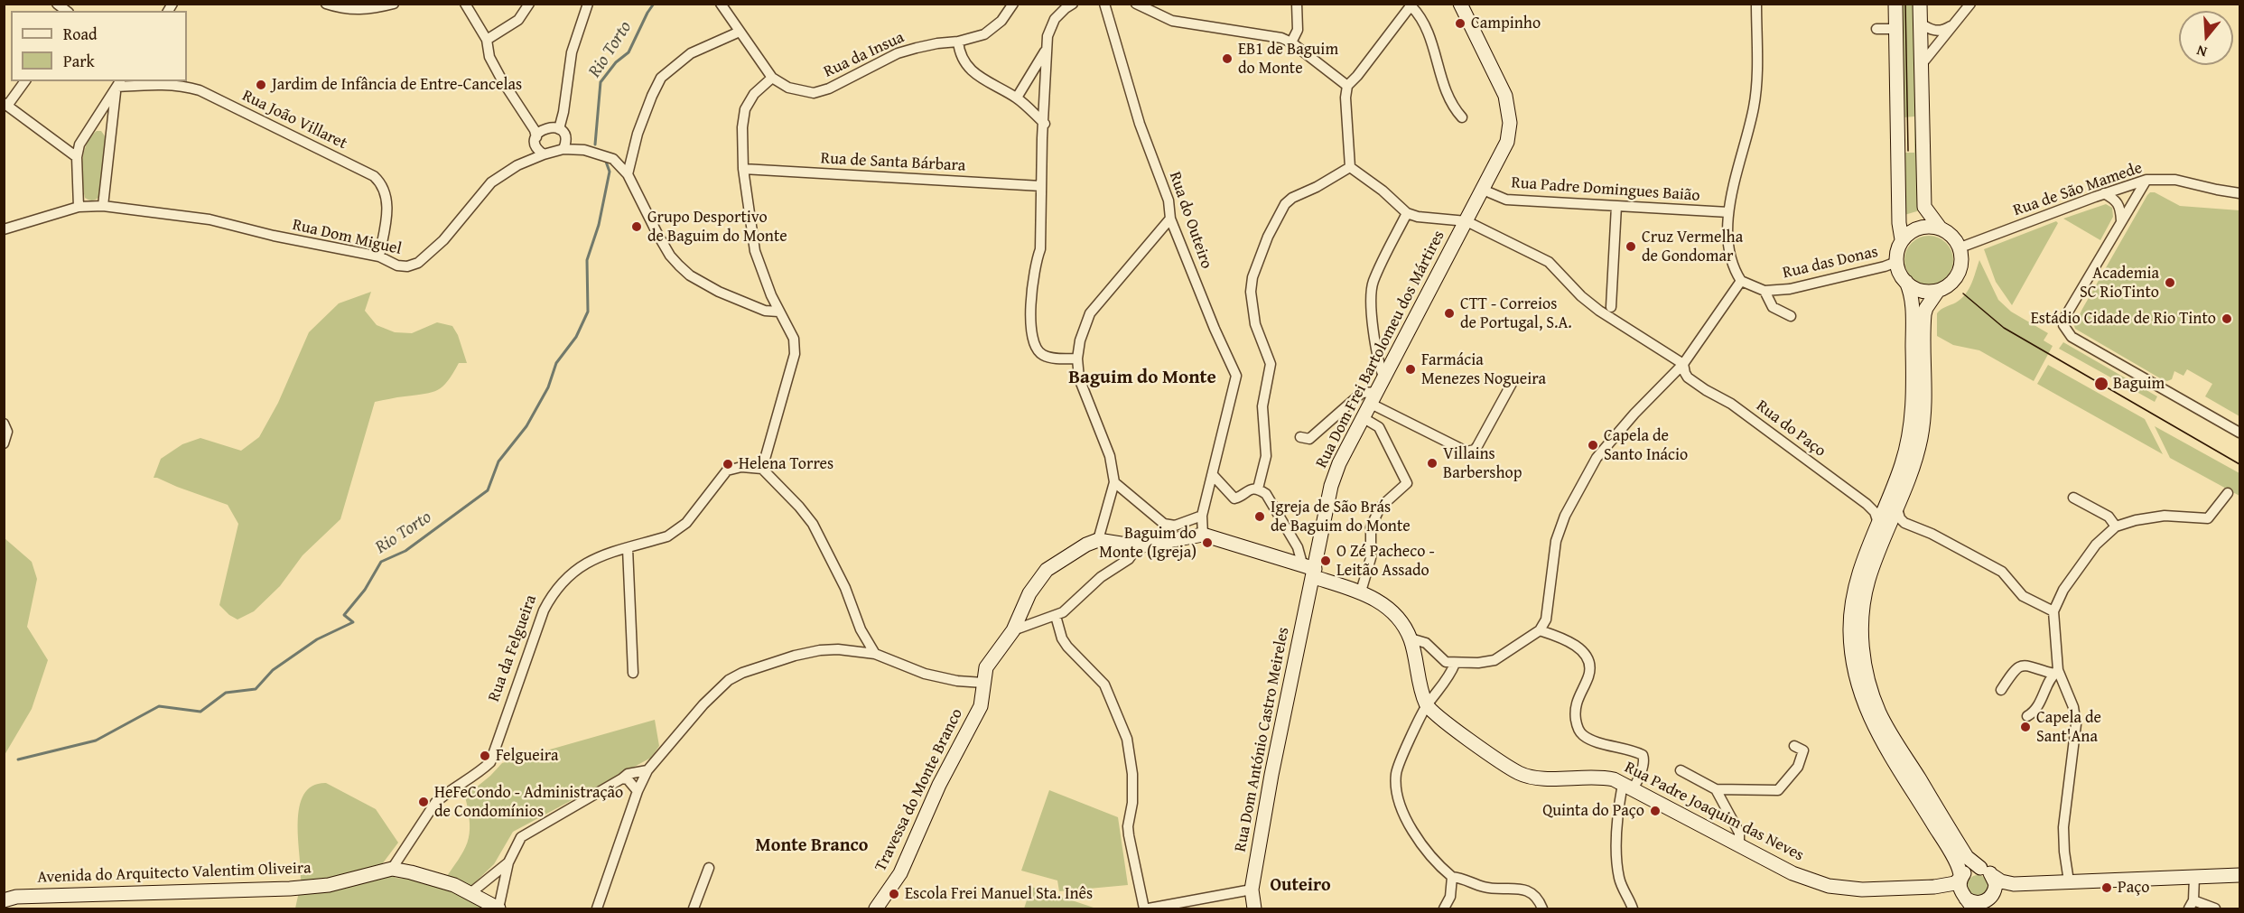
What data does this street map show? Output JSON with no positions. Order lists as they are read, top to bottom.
{
  "streets": {
    "main road": [
      "Rua Dom Frei Bartolomeu dos Mártires",
      "Rua Dom António Castro Meireles",
      "Travessa do Monte Branco",
      "Rua Padre Joaquim das Neves",
      "Avenida do Arquitecto Valentim Oliveira"
    ],
    "street": [
      "Rua da Insua",
      "Rua João Villaret",
      "Rua de Santa Bárbara",
      "Rua Padre Domingues Baião",
      "Rua de São Mamede",
      "Rua do Outeiro",
      "Rua Dom Miguel",
      "Rua das Donas",
      "Rua do Paço",
      "Rua da Felgueira"
    ]
  },
  "crossings": [
    ["Rua João Villaret", "Rua Dom Miguel"],
    ["Rua Padre Domingues Baião", "Rua Dom Frei Bartolomeu dos Mártires"],
    ["Rua de São Mamede", "Rua das Donas"],
    ["Rua Dom Frei Bartolomeu dos Mártires", "Rua Dom António Castro Meireles"],
    ["Rua da Felgueira", "Avenida do Arquitecto Valentim Oliveira"]
  ],
  "districts": ["Baguim do Monte", "Monte Branco", "Outeiro"],
  "water": ["Rio Torto"],
  "places": [
    "Campinho",
    "EB1 de Baguim do Monte",
    "Jardim de Infância de Entre-Cancelas",
    "Grupo Desportivo de Baguim do Monte",
    "Cruz Vermelha de Gondomar",
    "Academia SC RioTinto",
    "CTT - Correios de Portugal, S.A.",
    "Estádio Cidade de Rio Tinto",
    "Farmácia Menezes Nogueira",
    "Baguim",
    "Capela de Santo Inácio",
    "Villains Barbershop",
    "Helena Torres",
    "Igreja de São Brás de Baguim do Monte",
    "Baguim do Monte (Igreja)",
    "O Zé Pacheco - Leitão Assado",
    "Capela de Sant'Ana",
    "Felgueira",
    "HeFeCondo - Administração de Condomínios",
    "Quinta do Paço",
    "Paço",
    "Escola Frei Manuel Sta. Inês"
  ],
  "legend": ["Road", "Park"],
  "north": "bottom"
}
